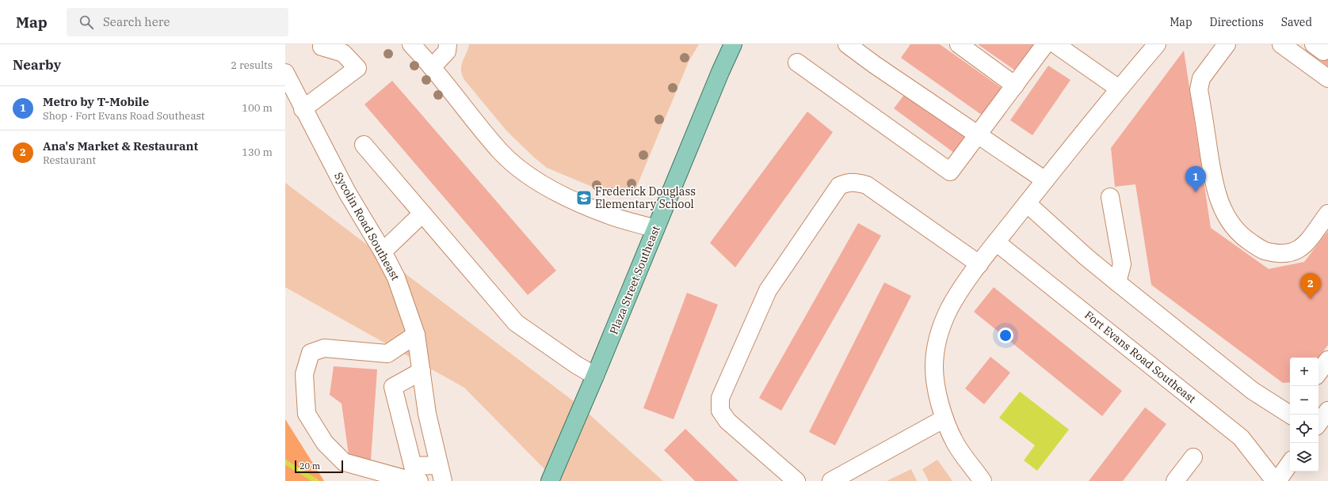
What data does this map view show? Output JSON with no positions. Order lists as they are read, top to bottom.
{
  "streets": {
    "main road": ["Plaza Street Southeast"],
    "street": ["Sycolin Road Southeast", "Fort Evans Road Southeast"]
  },
  "places": {
    "school or university": ["Frederick Douglass Elementary School"]
  },
  "scale_bar": "20 m",
  "page": {
    "header": "Map",
    "search": "Search here",
    "nav": ["Map", "Directions", "Saved"],
    "heading": ["Nearby", "2 results"],
    "list": [
      {
        "mark": "1",
        "name": "Metro by T-Mobile",
        "note": "Shop · Fort Evans Road Southeast",
        "value": "100 m"
      },
      {
        "mark": "2",
        "name": "Ana's Market & Restaurant",
        "note": "Restaurant",
        "value": "130 m"
      }
    ],
    "pins": ["1", "2"],
    "map_buttons": ["+", "−"],
    "scale": "20 m"
  }
}
